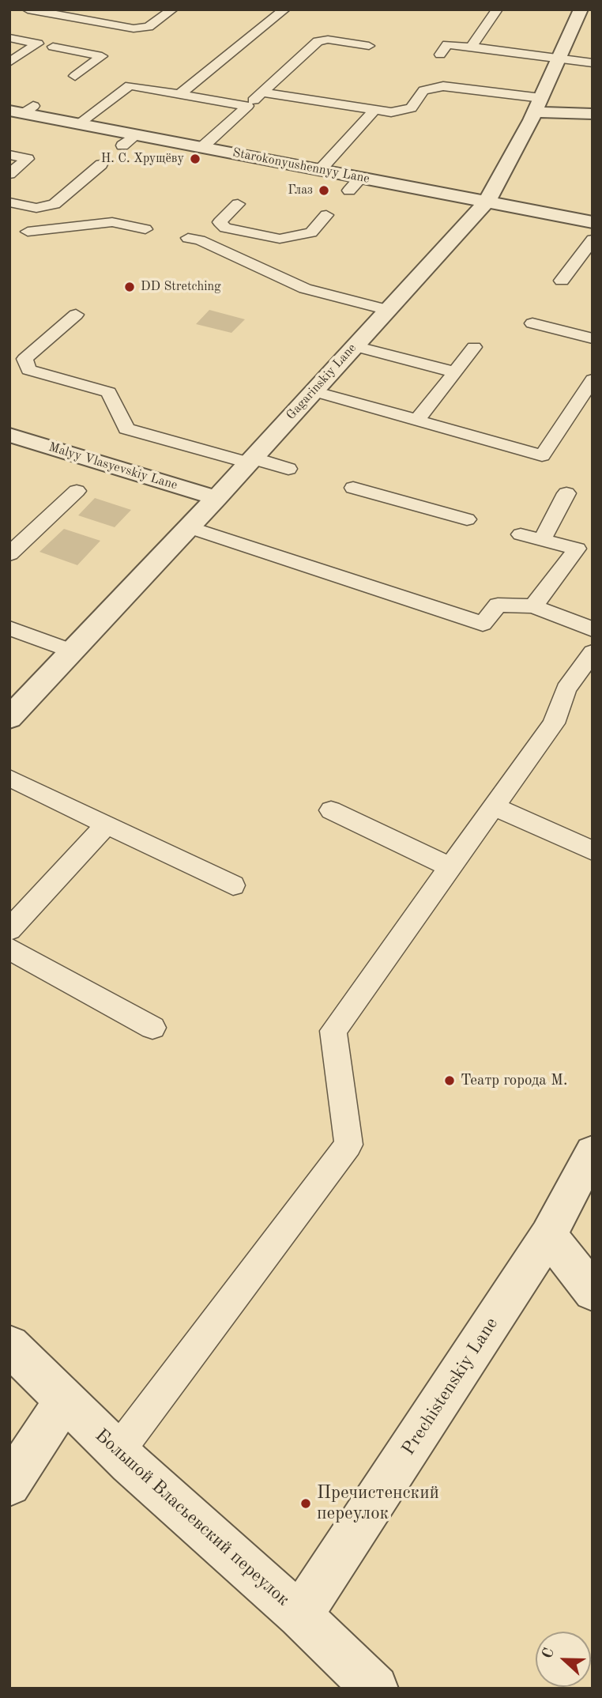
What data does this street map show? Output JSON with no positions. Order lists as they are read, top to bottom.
{
  "streets": {
    "street": [
      "Starokonyushennyy Lane",
      "Gagarinskiy Lane",
      "Malyy Vlasyevskiy Lane",
      "Prechistenskiy Lane",
      "Большой Власьевский переулок"
    ]
  },
  "crossings": [
    ["Starokonyushennyy Lane", "Gagarinskiy Lane"],
    ["Gagarinskiy Lane", "Malyy Vlasyevskiy Lane"],
    ["Prechistenskiy Lane", "Большой Власьевский переулок"]
  ],
  "places": [
    "Н. С. Хрущёву",
    "Глаз",
    "DD Stretching",
    "Театр города М.",
    "Пречистенский переулок"
  ],
  "north": "left"
}
